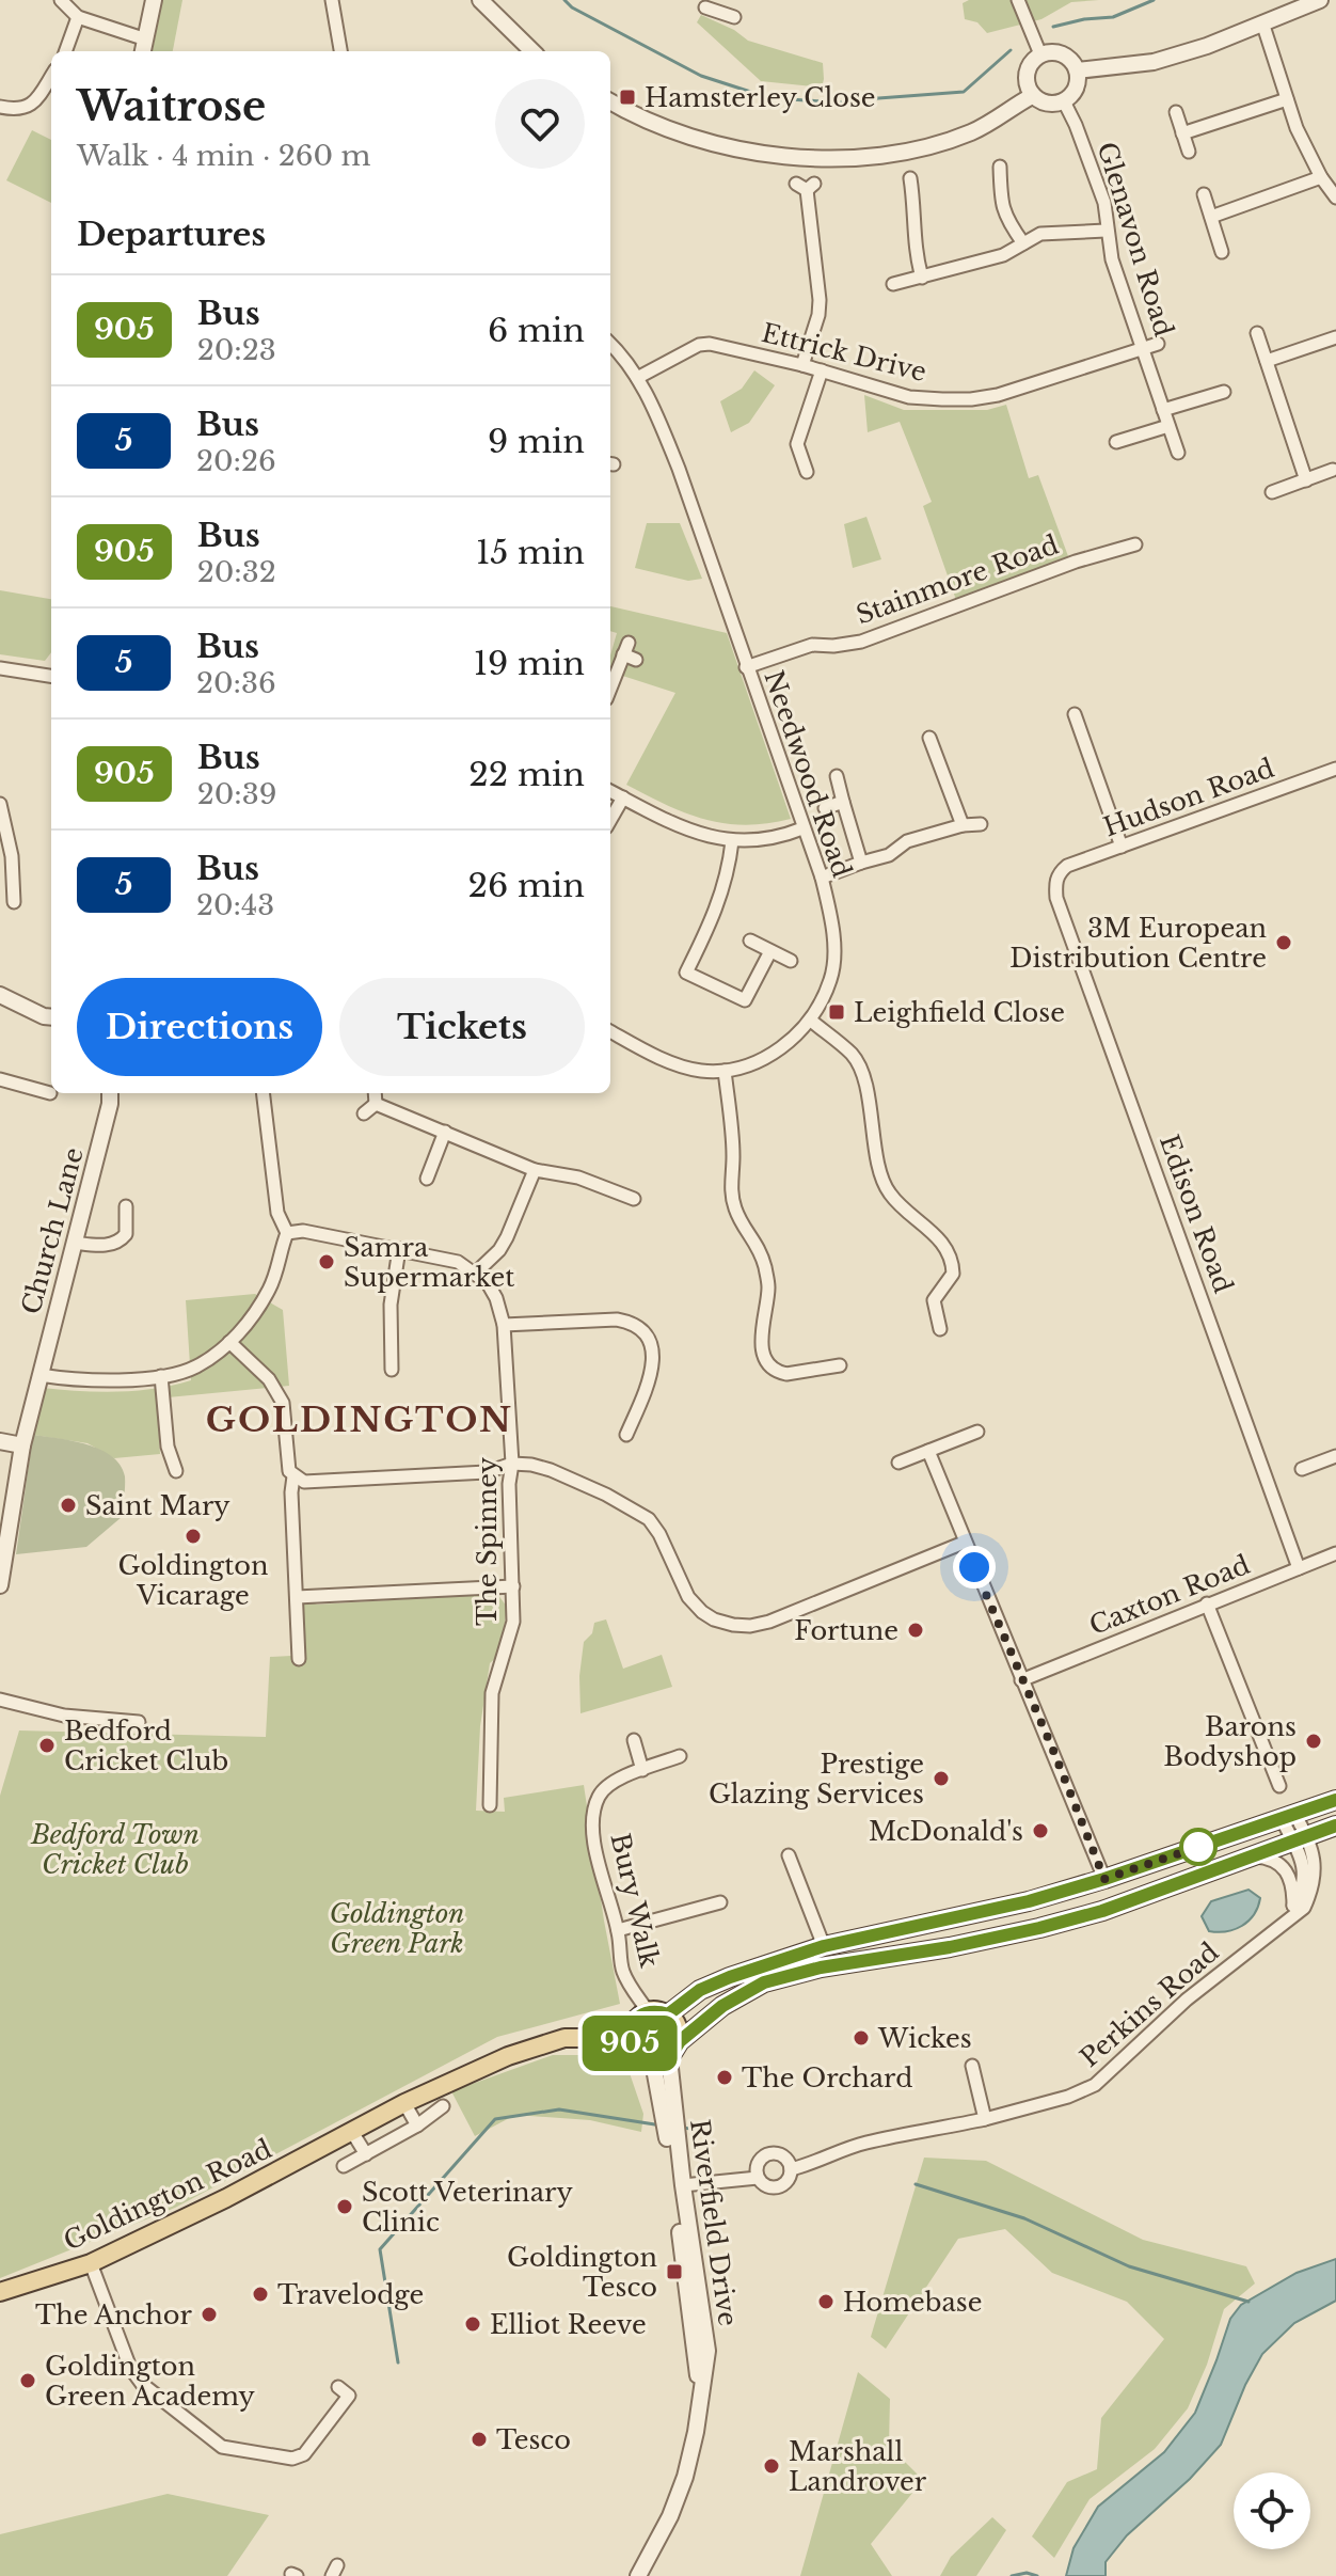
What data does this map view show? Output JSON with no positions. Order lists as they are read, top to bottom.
{
  "streets": {
    "main road": ["Goldington Road"],
    "street": [
      "Glenavon Road",
      "Ettrick Drive",
      "Stainmore Road",
      "Needwood Road",
      "Hudson Road",
      "Edison Road",
      "Church Lane",
      "The Spinney",
      "Caxton Road",
      "Bury Walk",
      "Perkins Road",
      "Riverfield Drive"
    ]
  },
  "crossings": [
    ["Glenavon Road", "Ettrick Drive"],
    ["Ettrick Drive", "Needwood Road"],
    ["Stainmore Road", "Needwood Road"],
    ["Hudson Road", "Edison Road"],
    ["Edison Road", "Caxton Road"],
    ["Bury Walk", "Goldington Road"],
    ["Bury Walk", "Riverfield Drive"],
    ["Goldington Road", "Riverfield Drive"]
  ],
  "districts": ["GOLDINGTON"],
  "parks": ["Bedford Town Cricket Club", "Goldington Green Park"],
  "places": {
    "transit": ["Hamsterley Close", "Leighfield Close", "Goldington Tesco"],
    "other": [
      "3M European Distribution Centre",
      "Samra Supermarket",
      "Saint Mary",
      "Goldington Vicarage",
      "Fortune",
      "Barons Bodyshop",
      "Bedford Cricket Club",
      "Prestige Glazing Services",
      "McDonald's",
      "Wickes",
      "The Orchard",
      "Scott Veterinary Clinic",
      "Travelodge",
      "Homebase",
      "The Anchor",
      "Elliot Reeve",
      "Goldington Green Academy",
      "Tesco",
      "Marshall Landrover"
    ]
  },
  "lines": ["bus line 905"],
  "page": {
    "on_map": "905",
    "heading": [
      ["Waitrose", "Walk · 4 min · 260 m"],
      "Departures"
    ],
    "list": [
      {
        "mark": "905",
        "name": "Bus",
        "note": "20:23",
        "value": "6 min"
      },
      {
        "mark": "5",
        "name": "Bus",
        "note": "20:26",
        "value": "9 min"
      },
      {
        "mark": "905",
        "name": "Bus",
        "note": "20:32",
        "value": "15 min"
      },
      {
        "mark": "5",
        "name": "Bus",
        "note": "20:36",
        "value": "19 min"
      },
      {
        "mark": "905",
        "name": "Bus",
        "note": "20:39",
        "value": "22 min"
      },
      {
        "mark": "5",
        "name": "Bus",
        "note": "20:43",
        "value": "26 min"
      }
    ],
    "buttons": ["Directions", "Tickets"]
  }
}
